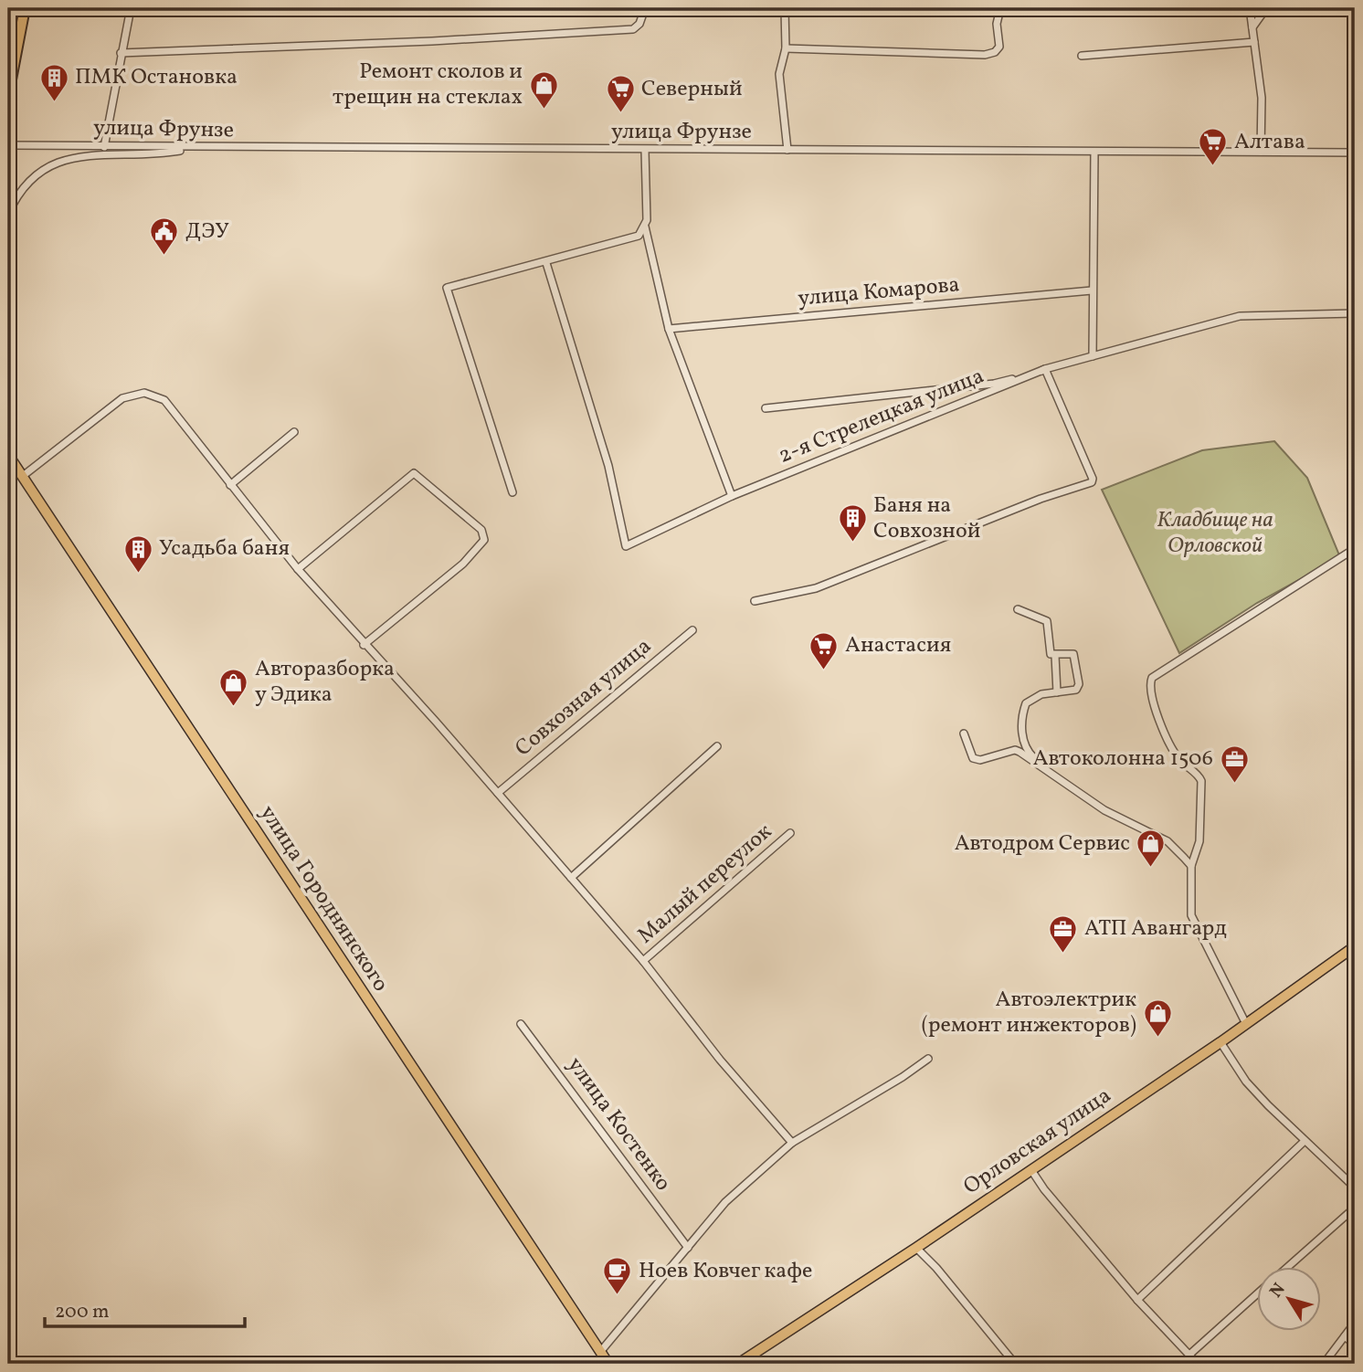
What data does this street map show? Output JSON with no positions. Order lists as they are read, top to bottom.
{
  "streets": {
    "main road": ["улица Городнянского", "Орловская улица"],
    "street": [
      "улица Фрунзе",
      "улица Комарова",
      "2-я Стрелецкая улица",
      "Совхозная улица",
      "Малый переулок",
      "улица Костенко"
    ]
  },
  "parks": ["Кладбище на Орловской"],
  "places": {
    "building": ["ПМК Остановка", "Баня на Совхозной", "Усадьба баня"],
    "shop": [
      "Ремонт сколов и трещин на стеклах",
      "Авторазборка у Эдика",
      "Автодром Сервис",
      "Автоэлектрик (ремонт инжекторов)"
    ],
    "supermarket": ["Северный", "Алтава", "Анастасия"],
    "public building": ["ДЭУ"],
    "office": ["Автоколонна 1506", "АТП Авангард"],
    "cafe": ["Ноев Ковчег кафе"]
  },
  "scale_bar": "200 m",
  "north": "top left"
}
